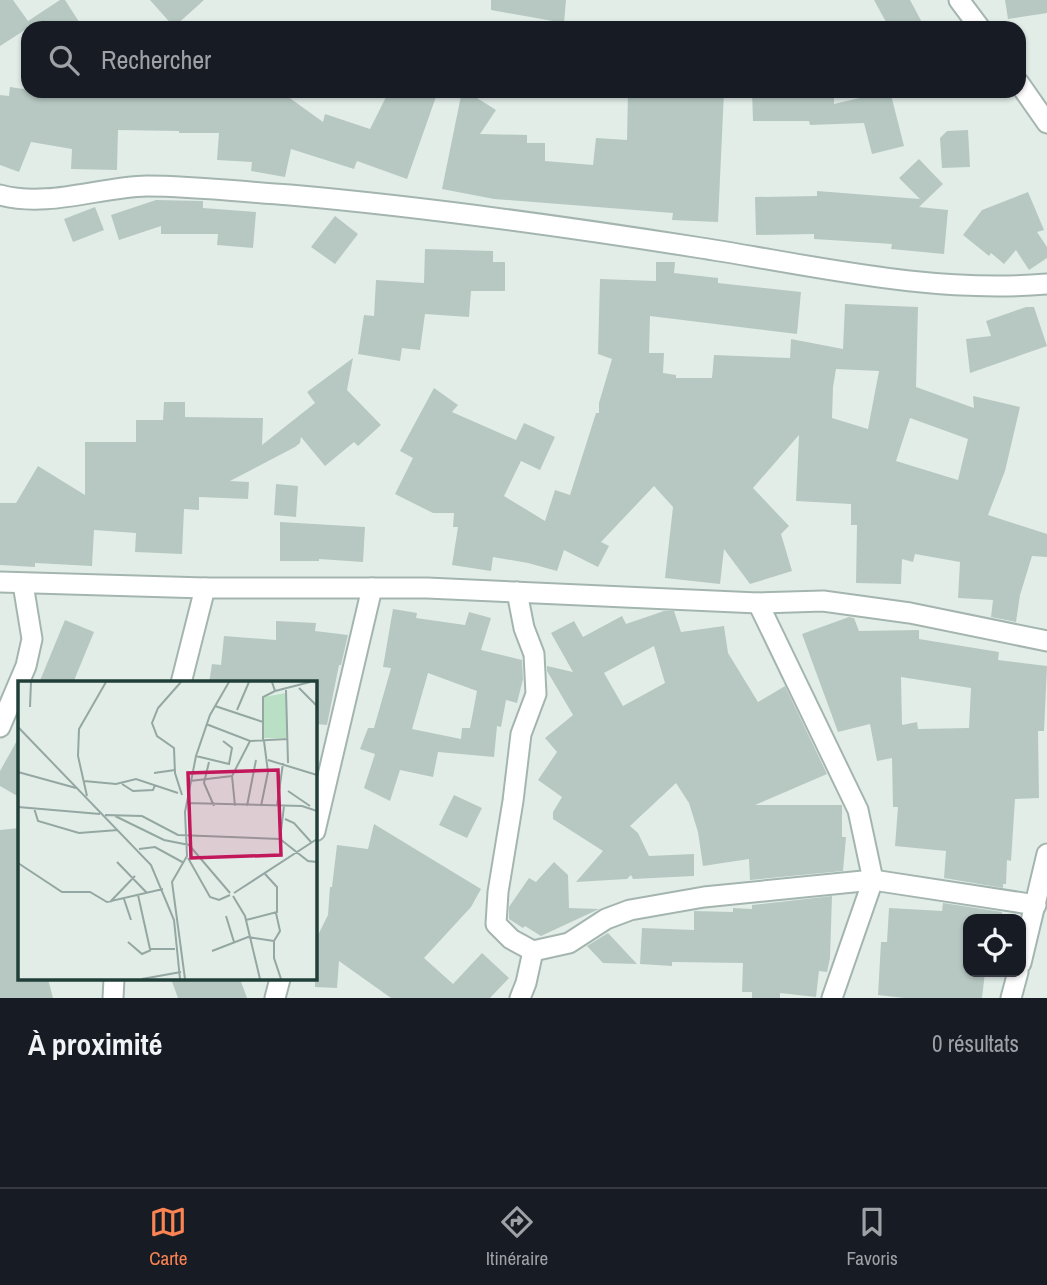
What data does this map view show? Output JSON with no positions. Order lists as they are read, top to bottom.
{
  "page": {
    "search": "Rechercher",
    "heading": ["À proximité", "0 résultats"],
    "nav": ["Carte", "Itinéraire", "Favoris"]
  }
}
